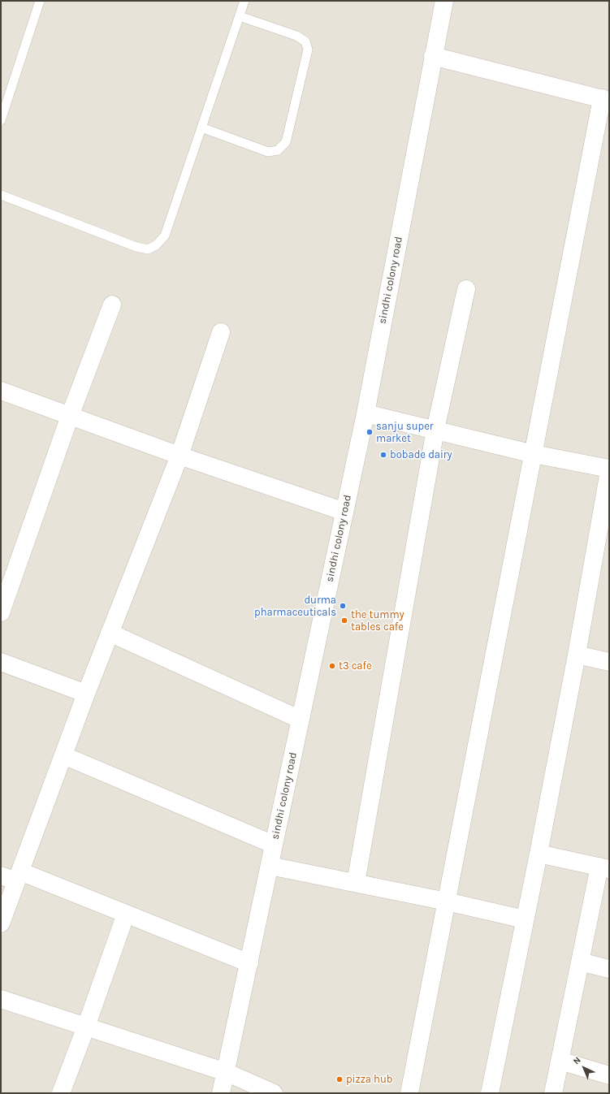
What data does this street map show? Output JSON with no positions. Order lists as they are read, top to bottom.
{
  "streets": {
    "street": ["sindhi colony road"]
  },
  "places": [
    "sanju super market",
    "bobade dairy",
    "durma pharmaceuticals",
    "the tummy tables cafe",
    "t3 cafe",
    "pizza hub"
  ],
  "north": "top left"
}
